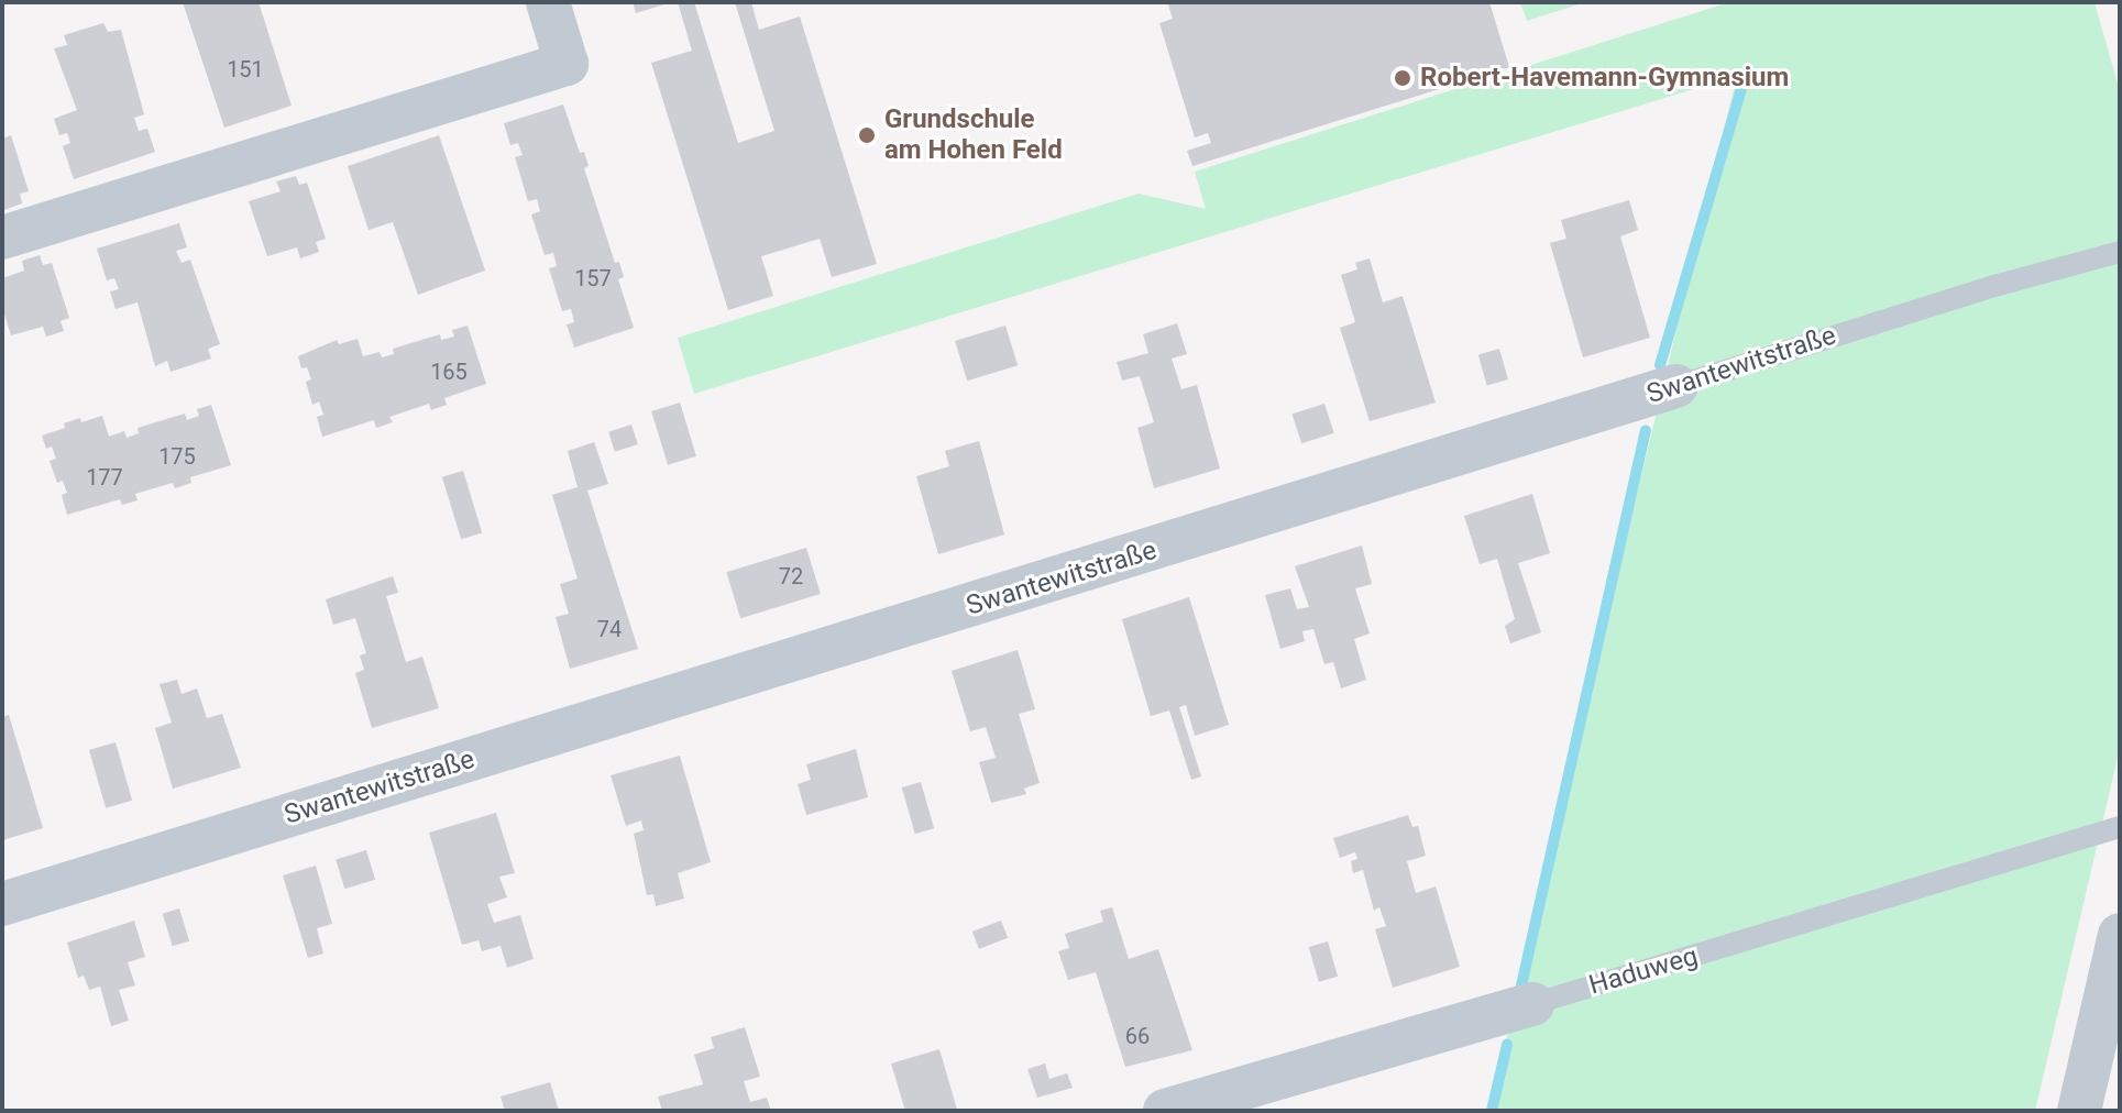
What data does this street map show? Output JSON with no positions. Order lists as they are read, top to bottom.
{
  "streets": {
    "street": ["Swantewitstraße", "Haduweg"]
  },
  "places": ["Robert-Havemann-Gymnasium", "Grundschule am Hohen Feld"],
  "house_numbers": [
    "151",
    "157",
    "165",
    "175",
    "177",
    "72",
    "74",
    "66"
  ]
}
